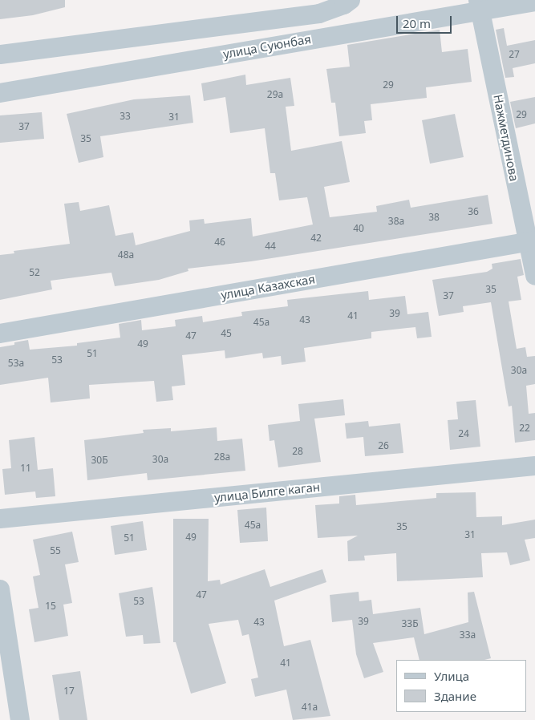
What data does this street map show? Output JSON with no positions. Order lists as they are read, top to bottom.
{
  "streets": {
    "street": [
      "улица Суюнбая",
      "Нажметдинова",
      "улица Казахская",
      "улица Билге каган"
    ]
  },
  "crossings": [
    ["улица Суюнбая", "Нажметдинова"],
    ["Нажметдинова", "улица Казахская"]
  ],
  "house_numbers": [
    "27",
    "29",
    "29а",
    "29",
    "33",
    "31",
    "37",
    "35",
    "36",
    "38",
    "38а",
    "40",
    "42",
    "46",
    "44",
    "48а",
    "52",
    "35",
    "37",
    "39",
    "41",
    "43",
    "45а",
    "45",
    "47",
    "49",
    "51",
    "53",
    "53а",
    "30а",
    "22",
    "24",
    "26",
    "28",
    "28а",
    "30а",
    "30Б",
    "11",
    "45а",
    "35",
    "31",
    "49",
    "51",
    "55",
    "47",
    "53",
    "15",
    "39",
    "43",
    "33Б",
    "33а",
    "41",
    "17",
    "41а"
  ],
  "legend": ["Улица", "Здание"],
  "scale_bar": "20 m"
}
